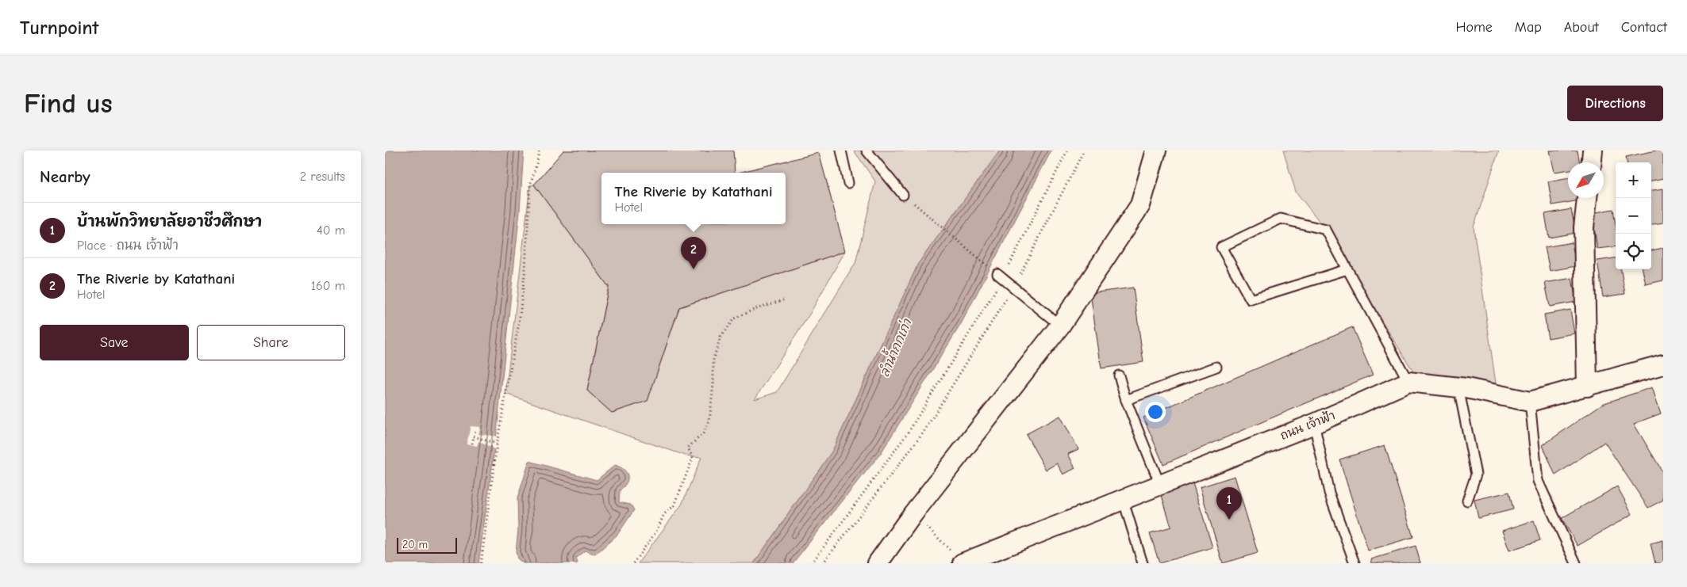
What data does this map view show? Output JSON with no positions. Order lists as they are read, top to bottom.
{
  "streets": {
    "street": ["ถนน เจ้าฟ้า"]
  },
  "water": ["ลำน้ำกกเก่า"],
  "scale_bar": "20 m",
  "north": "bottom left",
  "page": {
    "header": "Turnpoint",
    "nav": [
      "Home",
      "Map",
      "About",
      "Contact"
    ],
    "buttons": [
      "Directions",
      ["Save", "Share"]
    ],
    "title": "Find us",
    "heading": ["Nearby", "2 results"],
    "map_buttons": ["+", "−"],
    "popup": ["The Riverie by Katathani", "Hotel"],
    "list": [
      {
        "mark": "1",
        "name": "บ้านพักวิทยาลัยอาชีวศึกษา",
        "note": "Place · ถนน เจ้าฟ้า",
        "value": "40 m"
      },
      {
        "mark": "2",
        "name": "The Riverie by Katathani",
        "note": "Hotel",
        "value": "160 m"
      }
    ],
    "pins": ["2", "1"],
    "scale": "20 m"
  }
}
